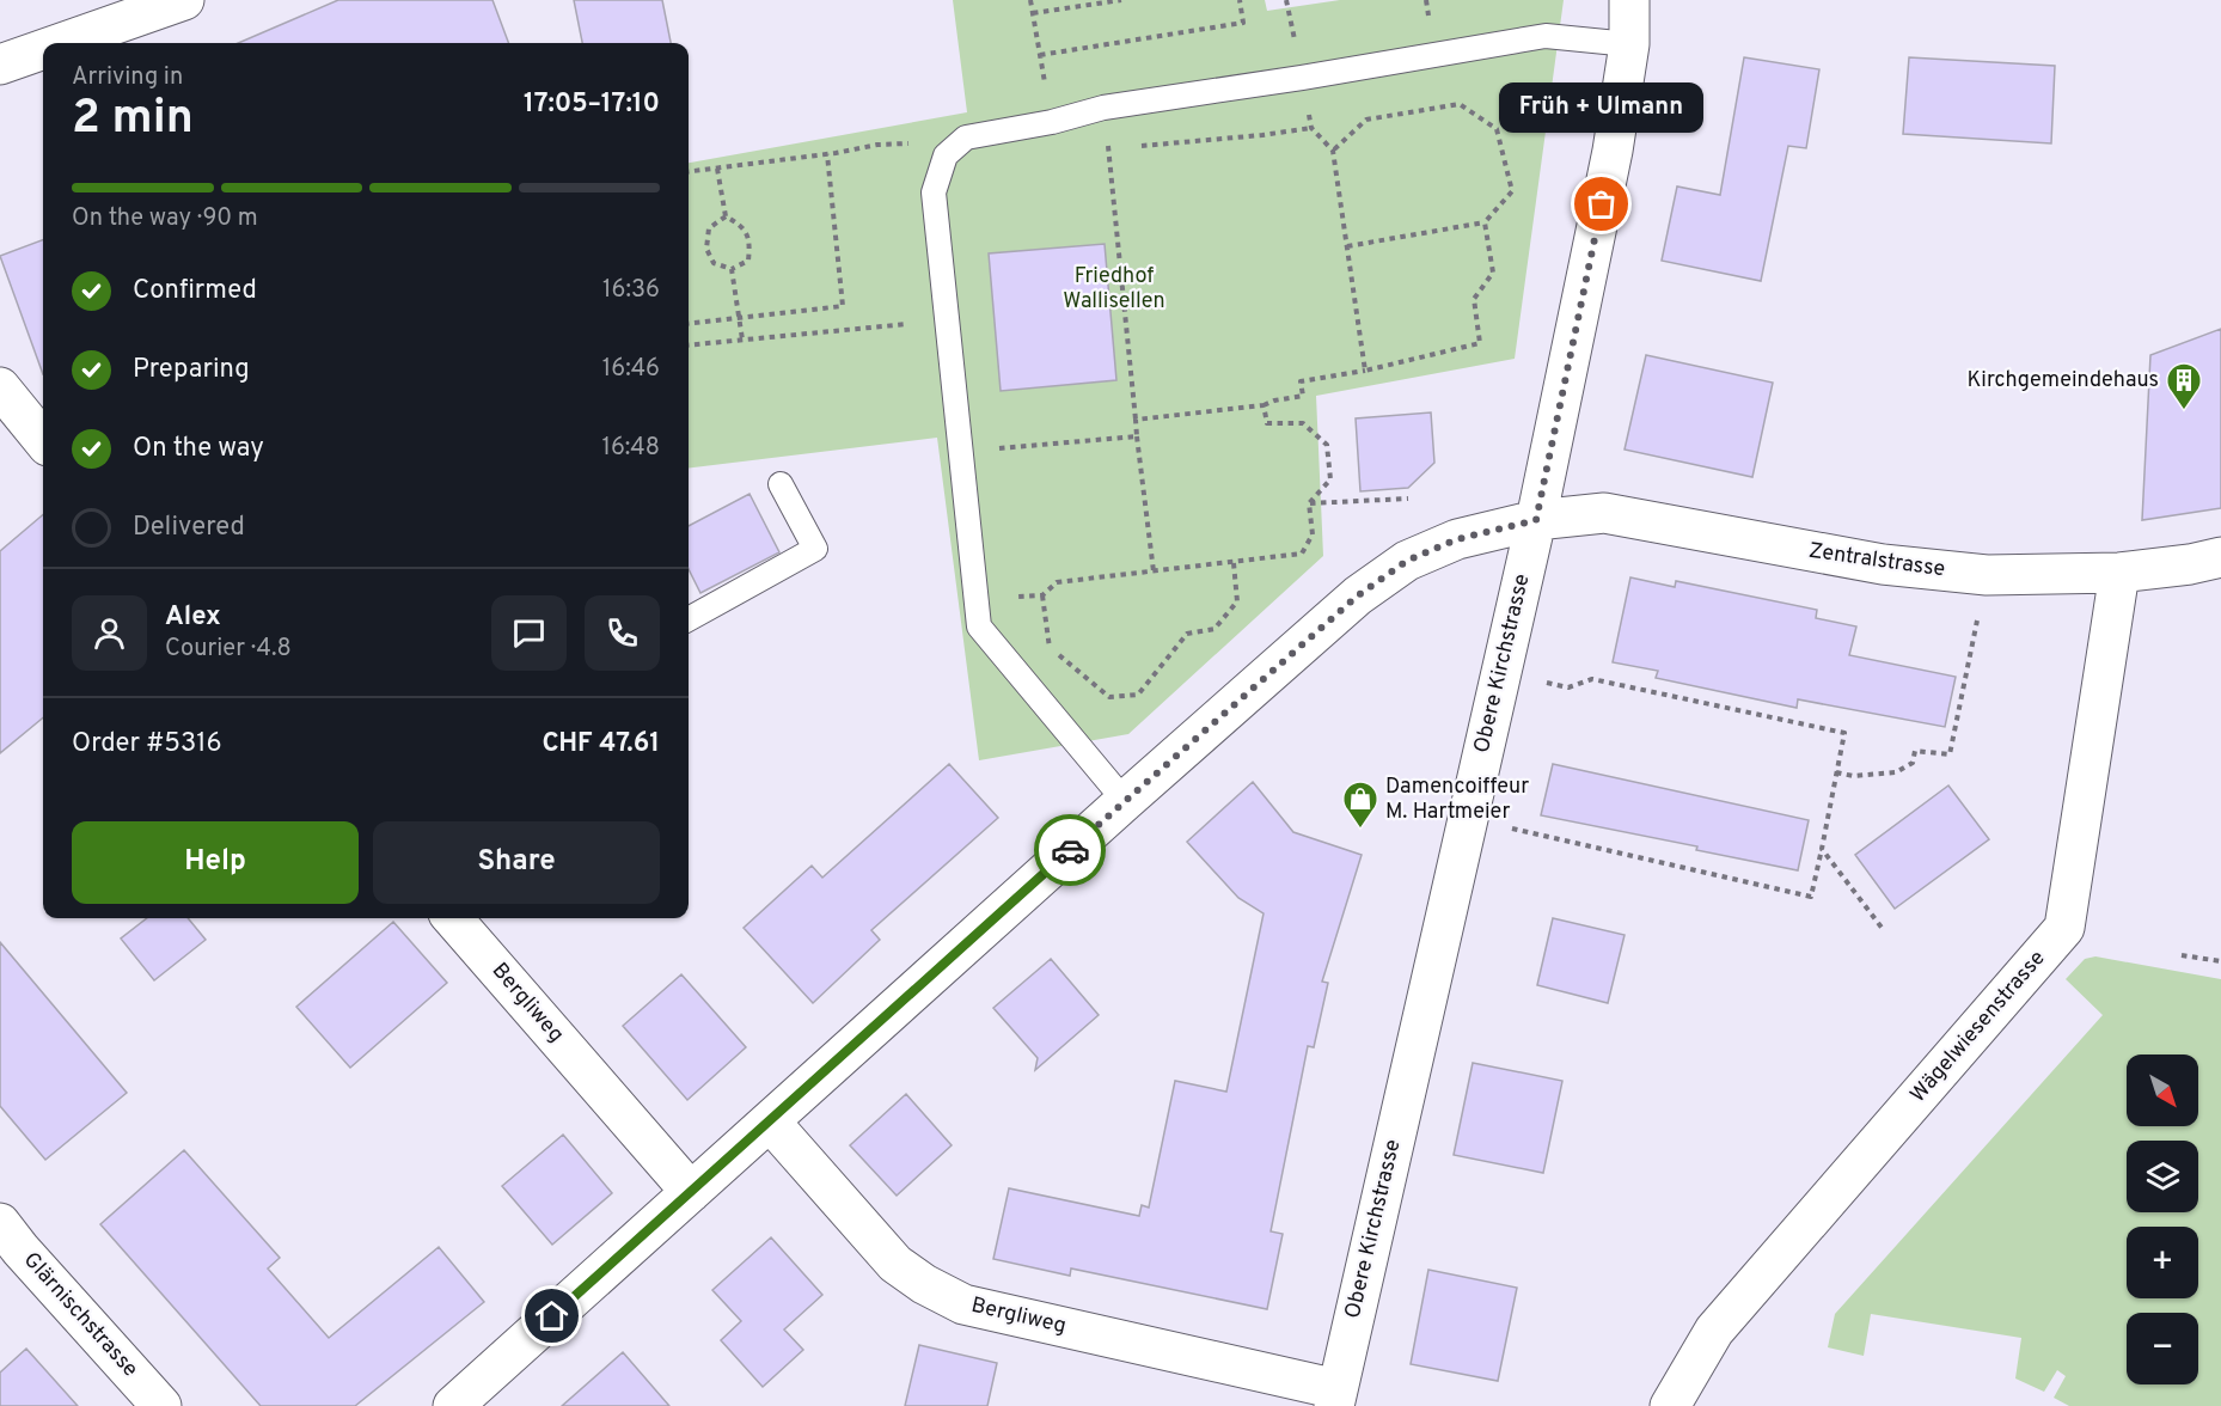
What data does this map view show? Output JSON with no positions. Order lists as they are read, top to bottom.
{
  "streets": {
    "street": [
      "Zentralstrasse",
      "Obere Kirchstrasse",
      "Bergliweg",
      "Wägelwiesenstrasse",
      "Glärnischstrasse"
    ]
  },
  "crossings": [
    ["Zentralstrasse", "Obere Kirchstrasse"],
    ["Zentralstrasse", "Bergliweg"],
    ["Zentralstrasse", "Wägelwiesenstrasse"],
    ["Obere Kirchstrasse", "Bergliweg"]
  ],
  "parks": ["Friedhof Wallisellen"],
  "places": {
    "other": ["Früh + Ulmann"],
    "building": ["Kirchgemeindehaus"],
    "shop": ["Damencoiffeur M. Hartmeier"]
  },
  "north": "bottom right",
  "page": {
    "heading": ["2 min", "Arriving in", "17:05–17:10"],
    "panel": [
      "Alex",
      "Courier · 4.8",
      "Order #5316",
      "CHF 47.61"
    ],
    "bubble": "Früh + Ulmann",
    "bar": "On the way · 90 m",
    "list": [
      ["Confirmed", "16:36"],
      ["Preparing", "16:46"],
      ["On the way", "16:48"],
      "Delivered"
    ],
    "buttons": ["Help", "Share"],
    "map_buttons": ["+", "−"]
  }
}
